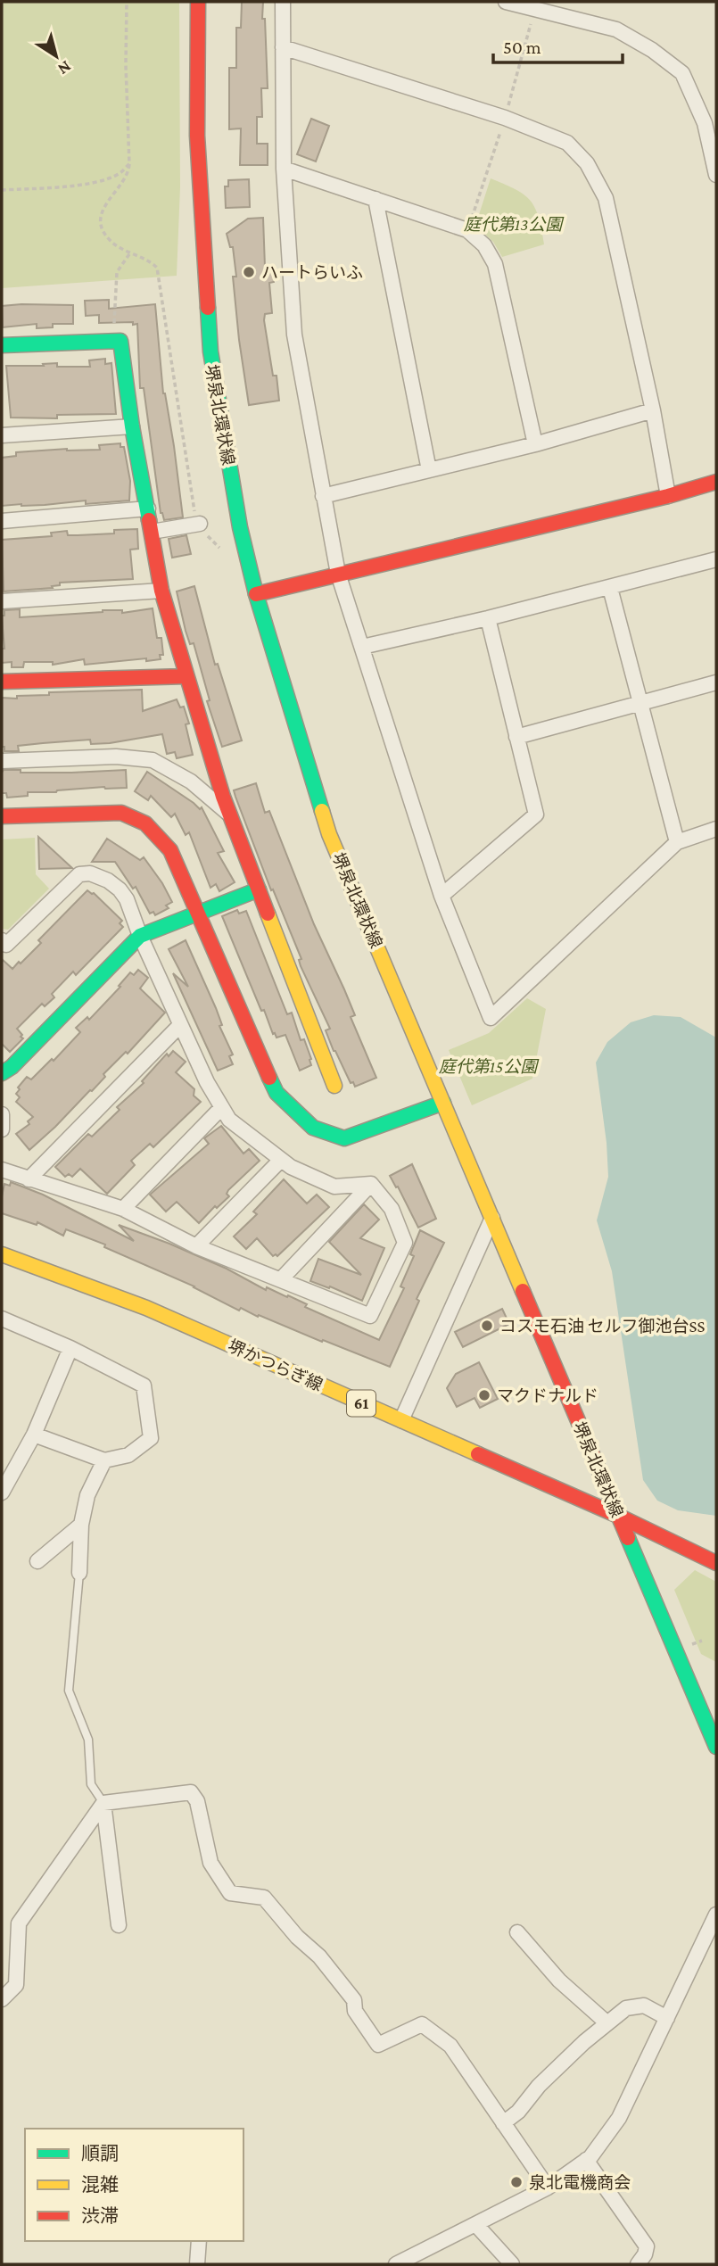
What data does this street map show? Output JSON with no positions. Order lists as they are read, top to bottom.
{
  "streets": {
    "main road": ["堺泉北環状線", "堺かつらぎ線", "61"]
  },
  "crossings": [
    ["堺泉北環状線", "堺かつらぎ線"]
  ],
  "parks": ["庭代第13公園", "庭代第15公園"],
  "places": [
    "ハートらいふ",
    "コスモ石油 セルフ御池台SS",
    "マクドナルド",
    "泉北電機商会"
  ],
  "legend": ["順調", "混雑", "渋滞"],
  "scale_bar": "50 m",
  "north": "bottom right"
}
